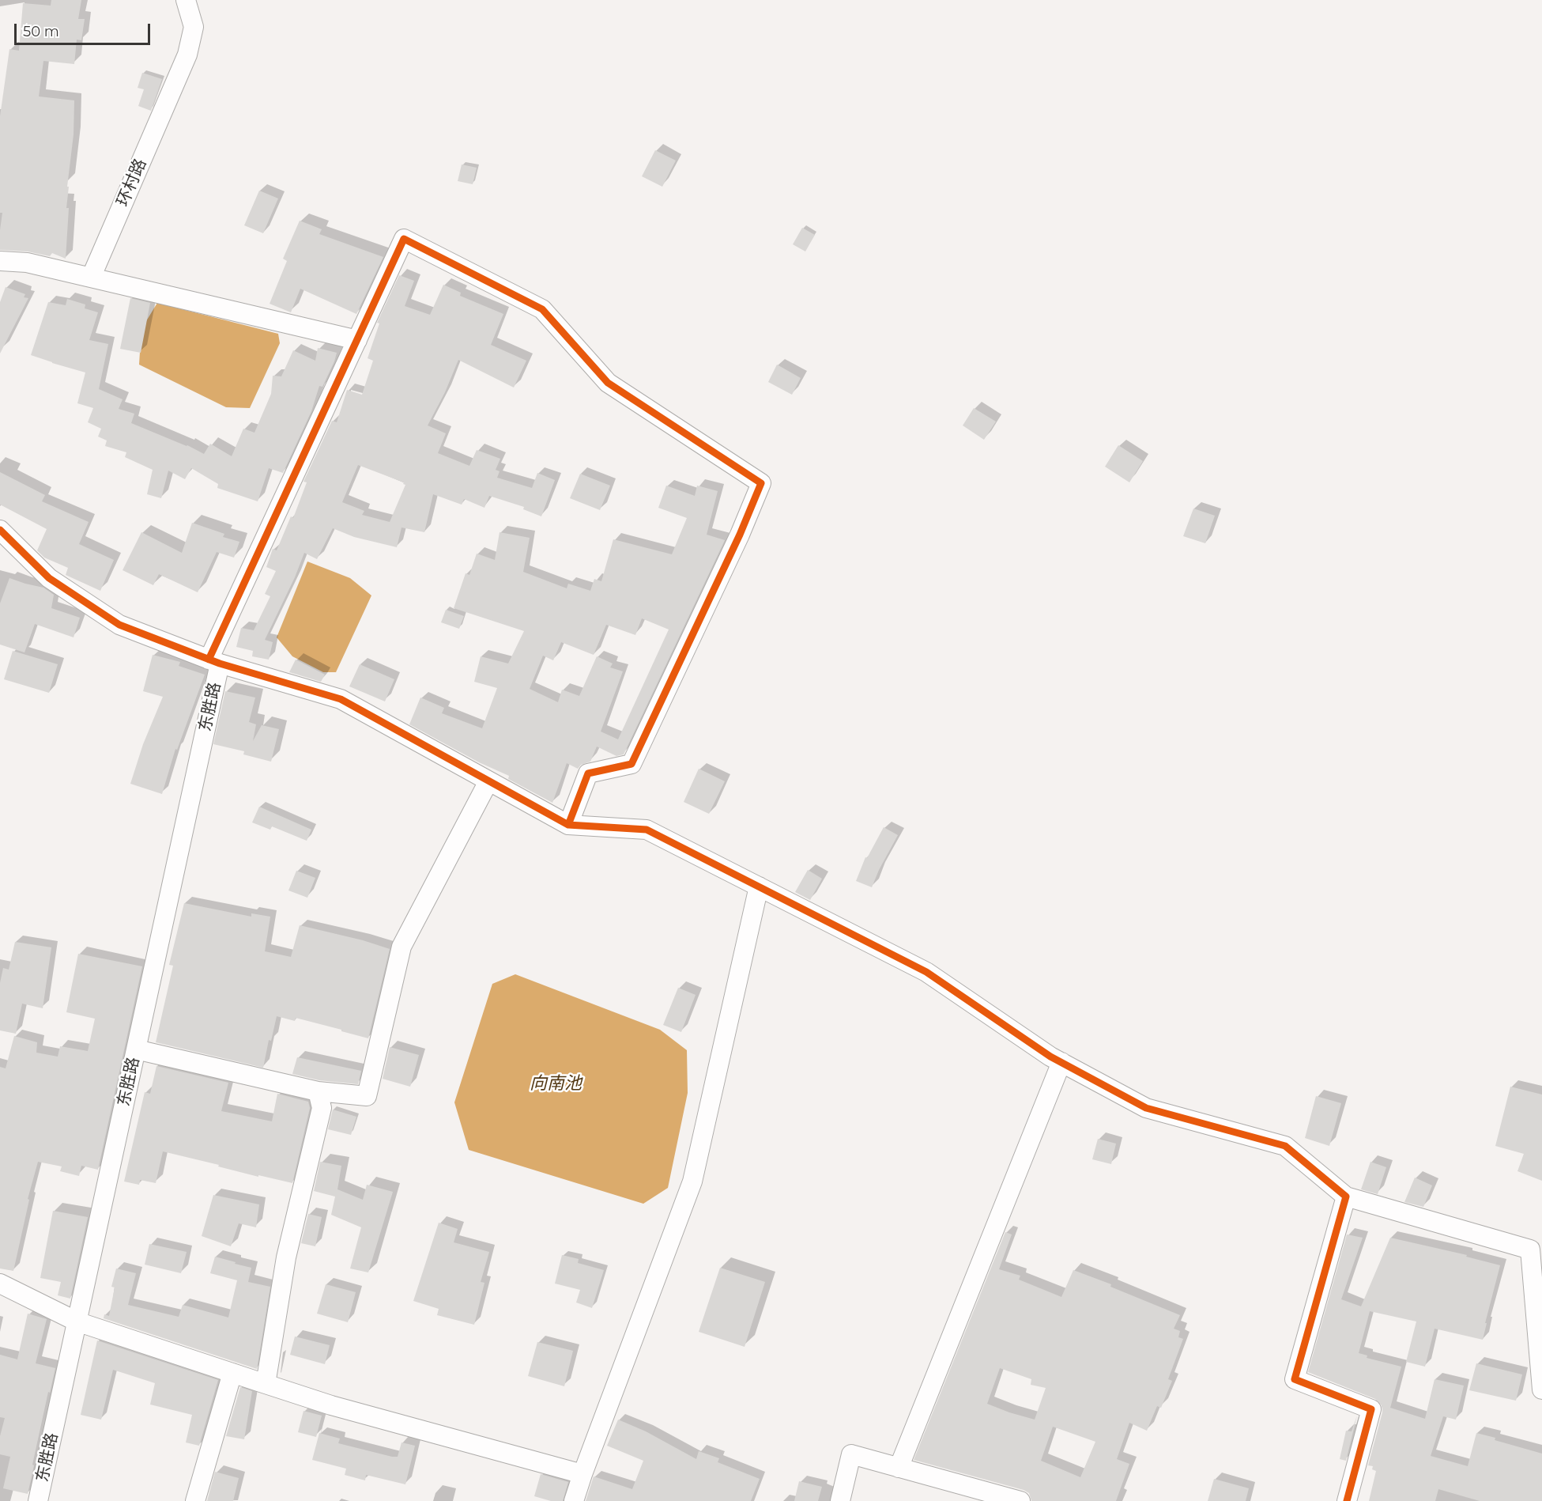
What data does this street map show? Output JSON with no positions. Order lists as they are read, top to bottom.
{
  "streets": {
    "street": ["环村路", "东胜路"]
  },
  "water": ["向南池"],
  "scale_bar": "50 m"
}
